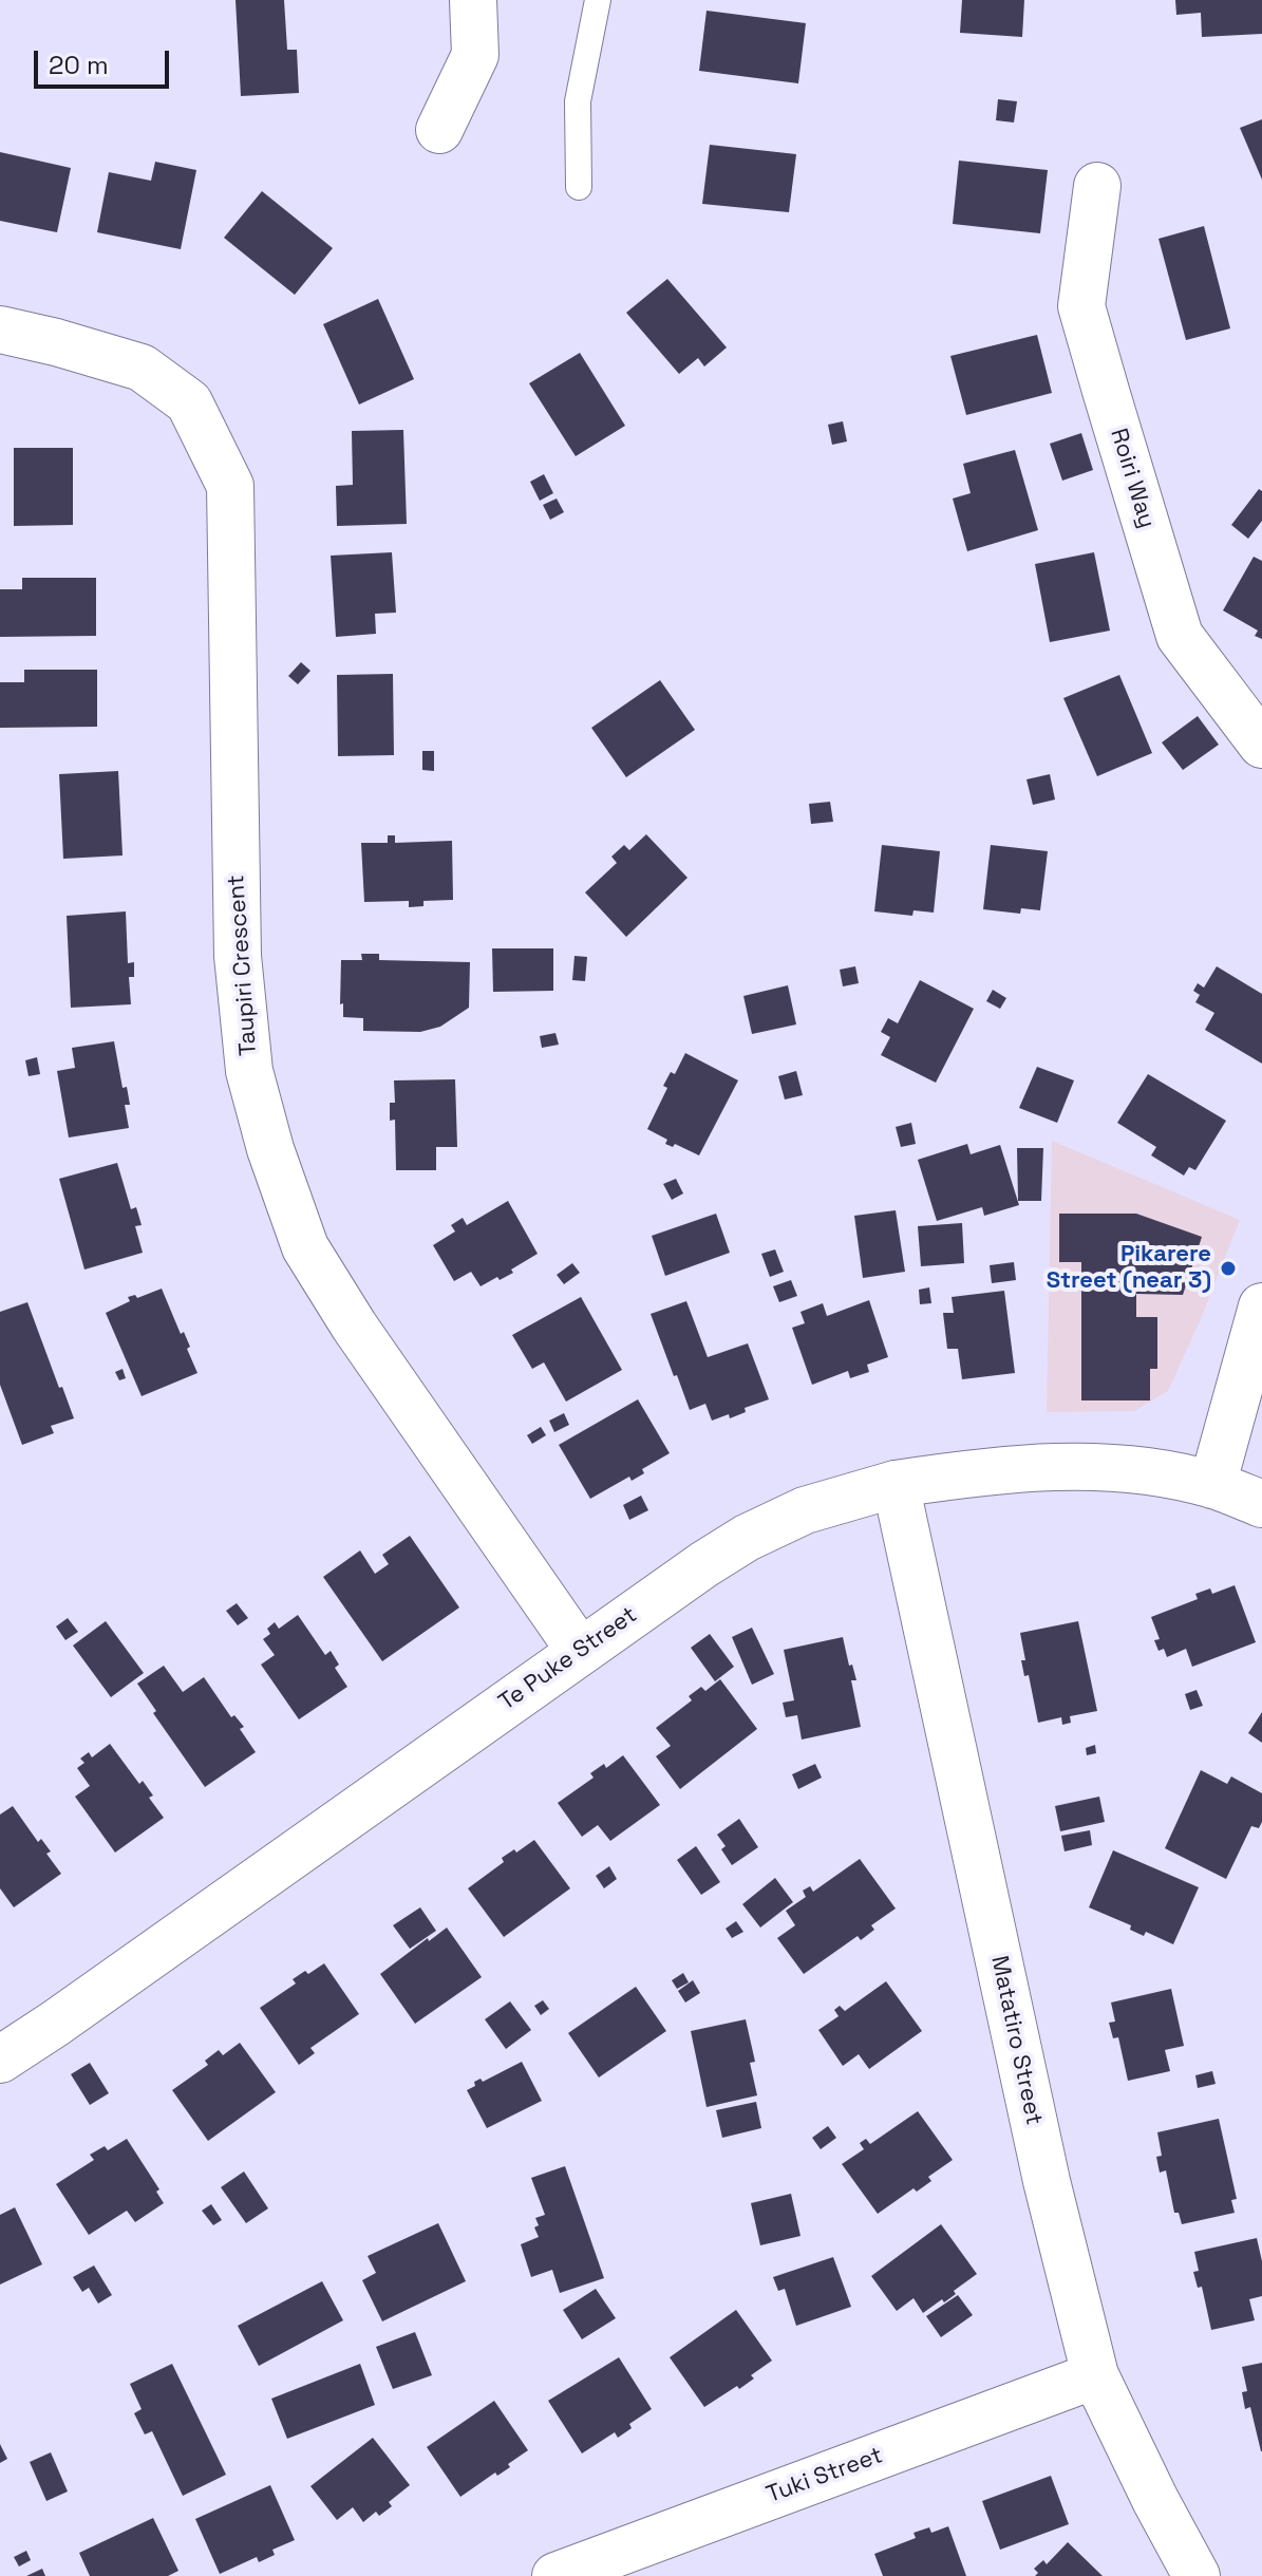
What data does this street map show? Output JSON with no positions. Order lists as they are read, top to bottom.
{
  "streets": {
    "street": [
      "Roiri Way",
      "Taupiri Crescent",
      "Te Puke Street",
      "Matatiro Street",
      "Tuki Street"
    ]
  },
  "crossings": [
    ["Taupiri Crescent", "Te Puke Street"],
    ["Te Puke Street", "Matatiro Street"],
    ["Matatiro Street", "Tuki Street"]
  ],
  "places": ["Pikarere Street (near 3)"],
  "scale_bar": "20 m"
}
